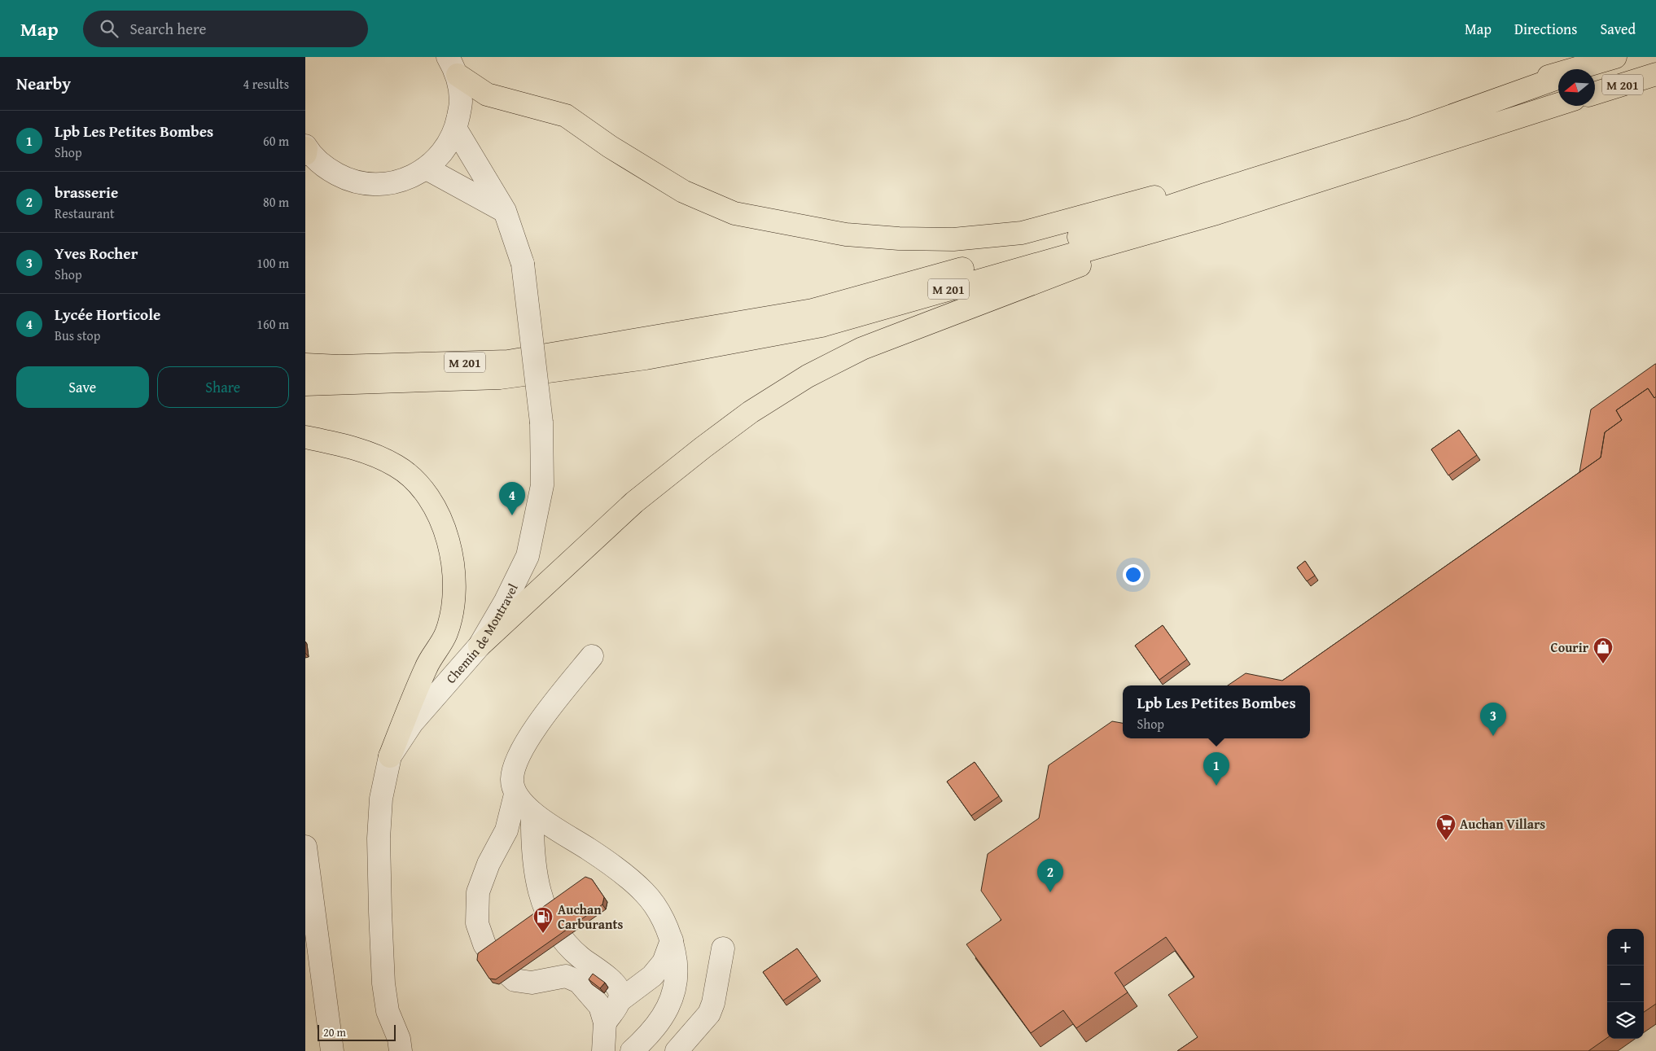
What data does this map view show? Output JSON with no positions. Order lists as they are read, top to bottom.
{
  "streets": {
    "main road": ["M 201"],
    "street": ["Chemin de Montravel"]
  },
  "places": {
    "shop": ["Courir"],
    "supermarket": ["Auchan Villars"],
    "fuel station": ["Auchan Carburants"]
  },
  "scale_bar": "20 m",
  "north": "left",
  "page": {
    "header": "Map",
    "search": "Search here",
    "nav": ["Map", "Directions", "Saved"],
    "heading": ["Nearby", "4 results"],
    "list": [
      {
        "mark": "1",
        "name": "Lpb Les Petites Bombes",
        "note": "Shop",
        "value": "60 m"
      },
      {
        "mark": "2",
        "name": "brasserie",
        "note": "Restaurant",
        "value": "80 m"
      },
      {
        "mark": "3",
        "name": "Yves Rocher",
        "note": "Shop",
        "value": "100 m"
      },
      {
        "mark": "4",
        "name": "Lycée Horticole",
        "note": "Bus stop",
        "value": "160 m"
      }
    ],
    "buttons": ["Save", "Share"],
    "pins": [
      "4",
      "3",
      "1",
      "2"
    ],
    "popup": ["Lpb Les Petites Bombes", "Shop"],
    "map_buttons": ["+", "−"],
    "scale": "20 m"
  }
}
